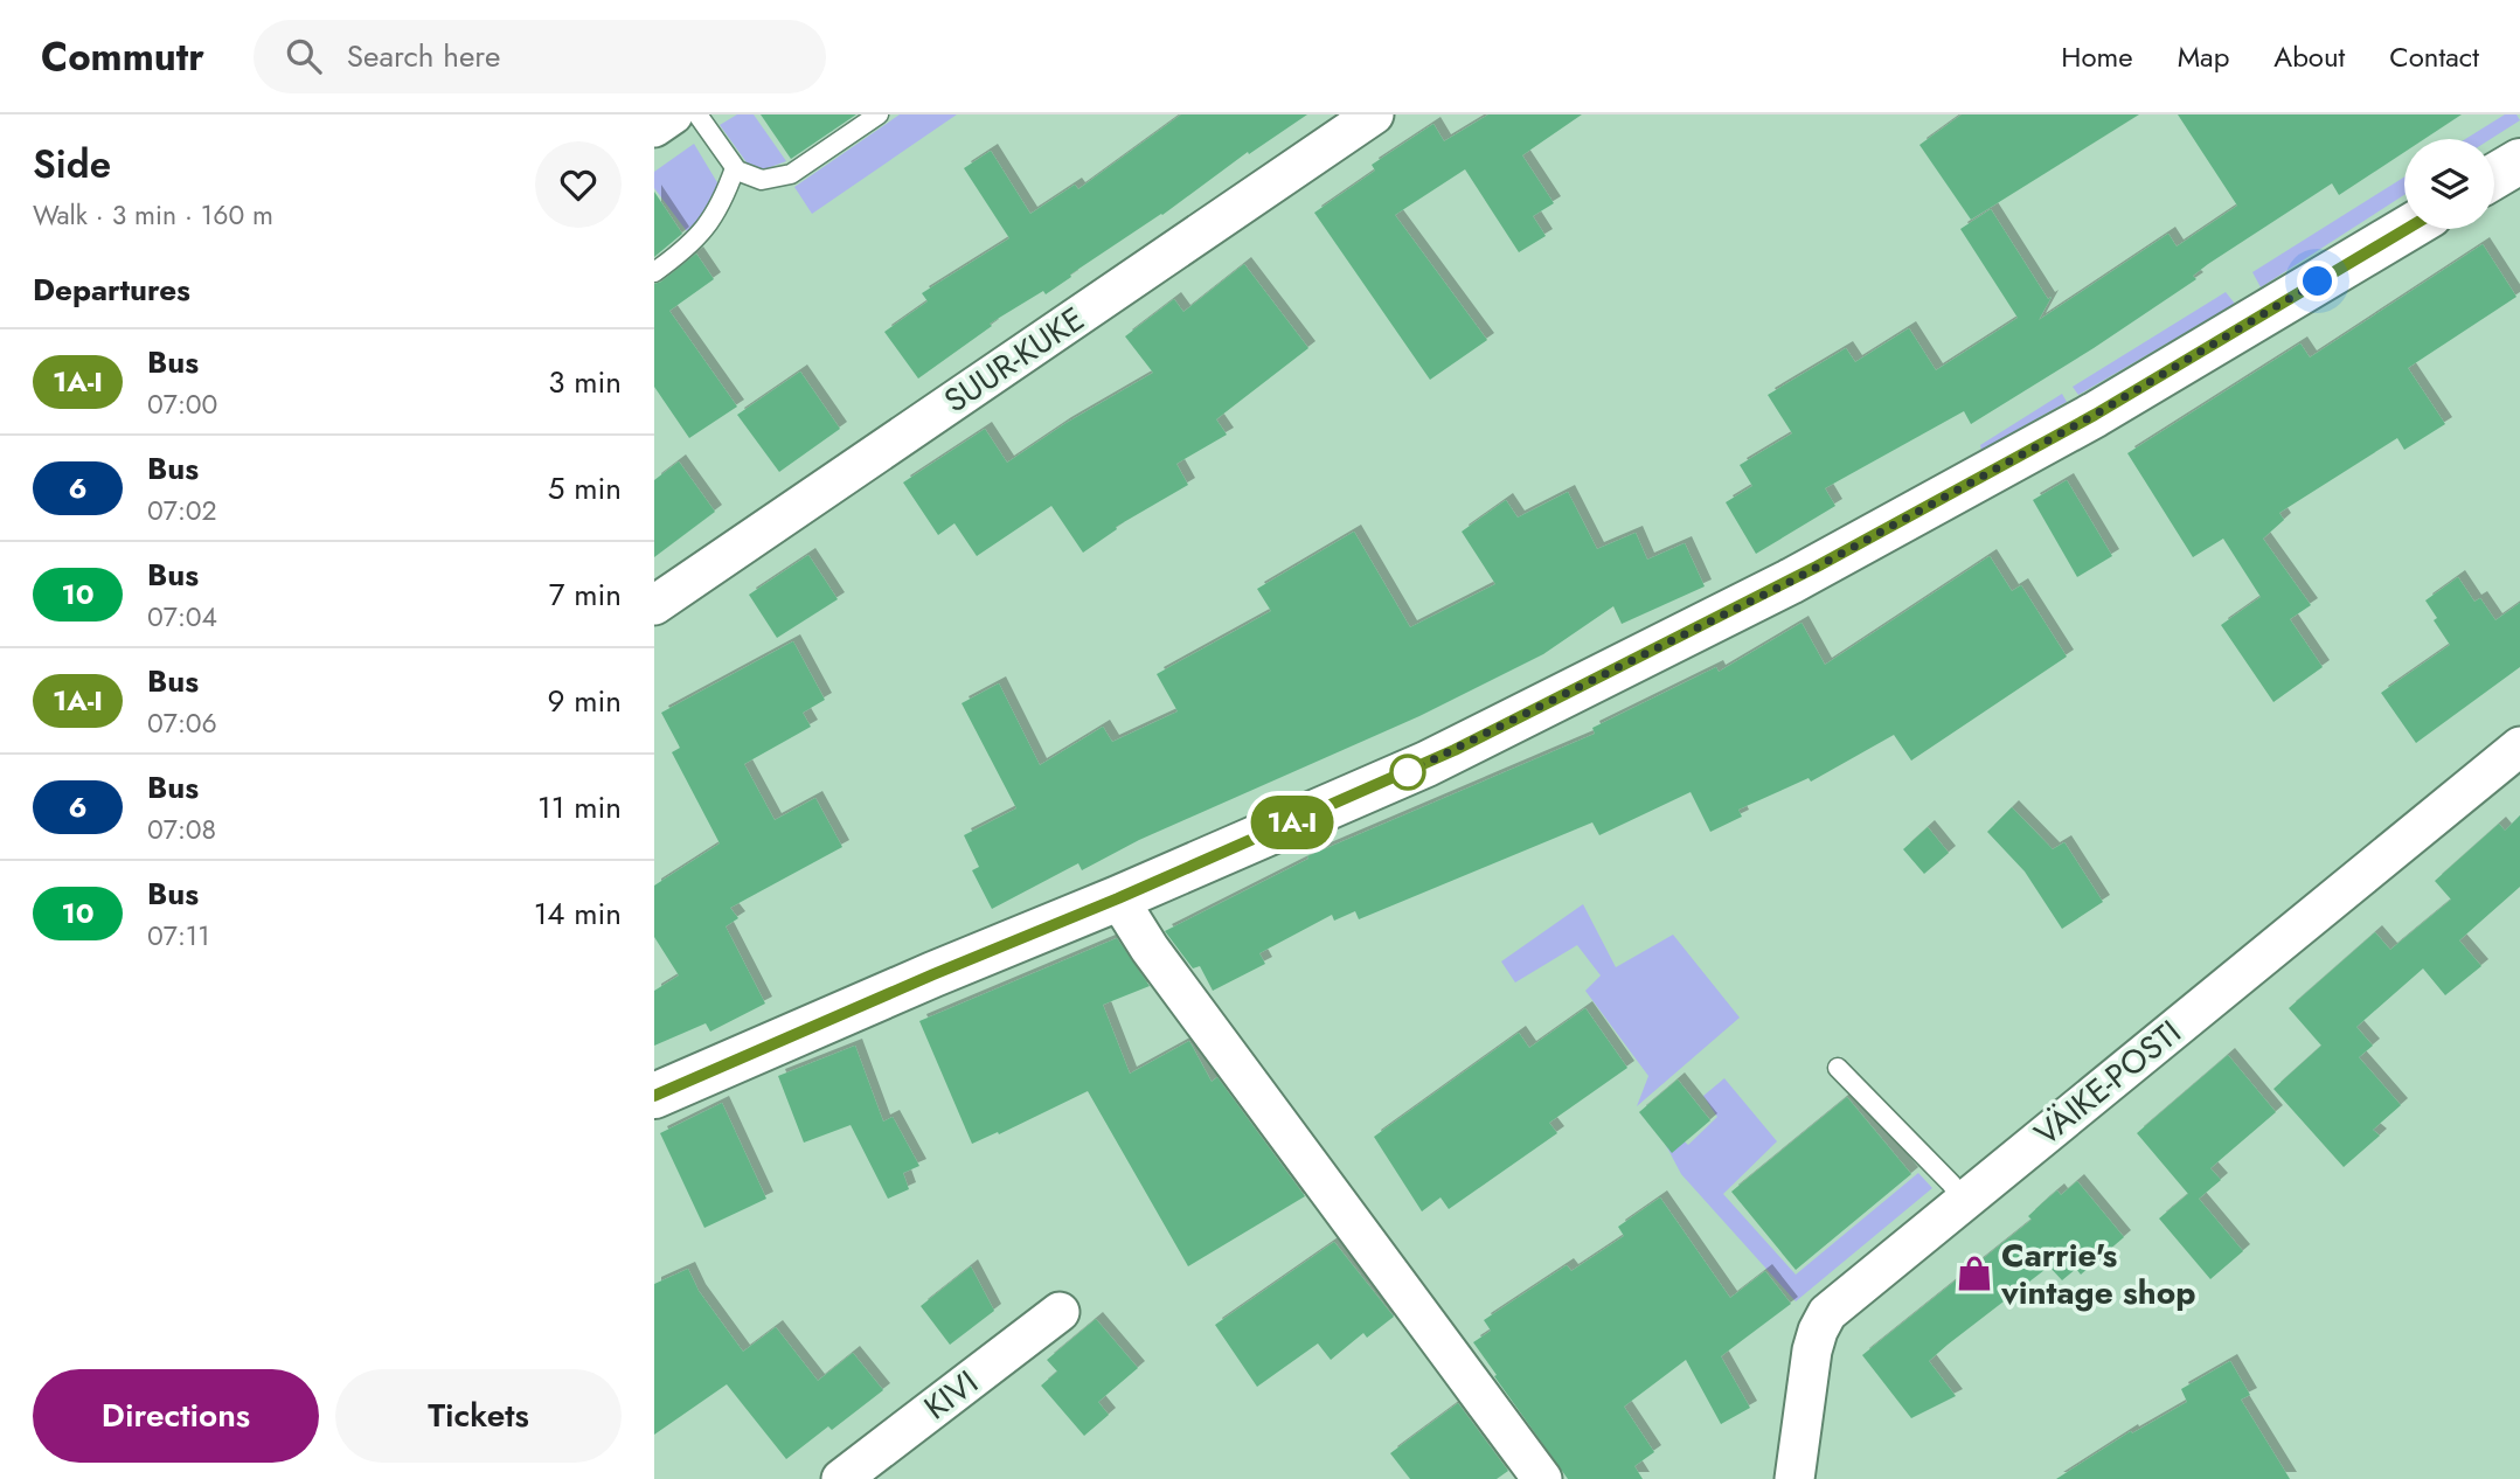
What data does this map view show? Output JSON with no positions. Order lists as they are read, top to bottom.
{
  "streets": {
    "street": ["SUUR-KUKE", "VÄIKE-POSTI", "KIVI"]
  },
  "places": {
    "shop": ["Carrie's vintage shop"]
  },
  "lines": ["bus line 1A-I"],
  "page": {
    "header": "Commutr",
    "search": "Search here",
    "nav": [
      "Home",
      "Map",
      "About",
      "Contact"
    ],
    "heading": [
      ["Side", "Walk · 3 min · 160 m"],
      "Departures"
    ],
    "on_map": "1A-I",
    "list": [
      {
        "mark": "1A-I",
        "name": "Bus",
        "note": "07:00",
        "value": "3 min"
      },
      {
        "mark": "6",
        "name": "Bus",
        "note": "07:02",
        "value": "5 min"
      },
      {
        "mark": "10",
        "name": "Bus",
        "note": "07:04",
        "value": "7 min"
      },
      {
        "mark": "1A-I",
        "name": "Bus",
        "note": "07:06",
        "value": "9 min"
      },
      {
        "mark": "6",
        "name": "Bus",
        "note": "07:08",
        "value": "11 min"
      },
      {
        "mark": "10",
        "name": "Bus",
        "note": "07:11",
        "value": "14 min"
      }
    ],
    "buttons": ["Directions", "Tickets"]
  }
}
